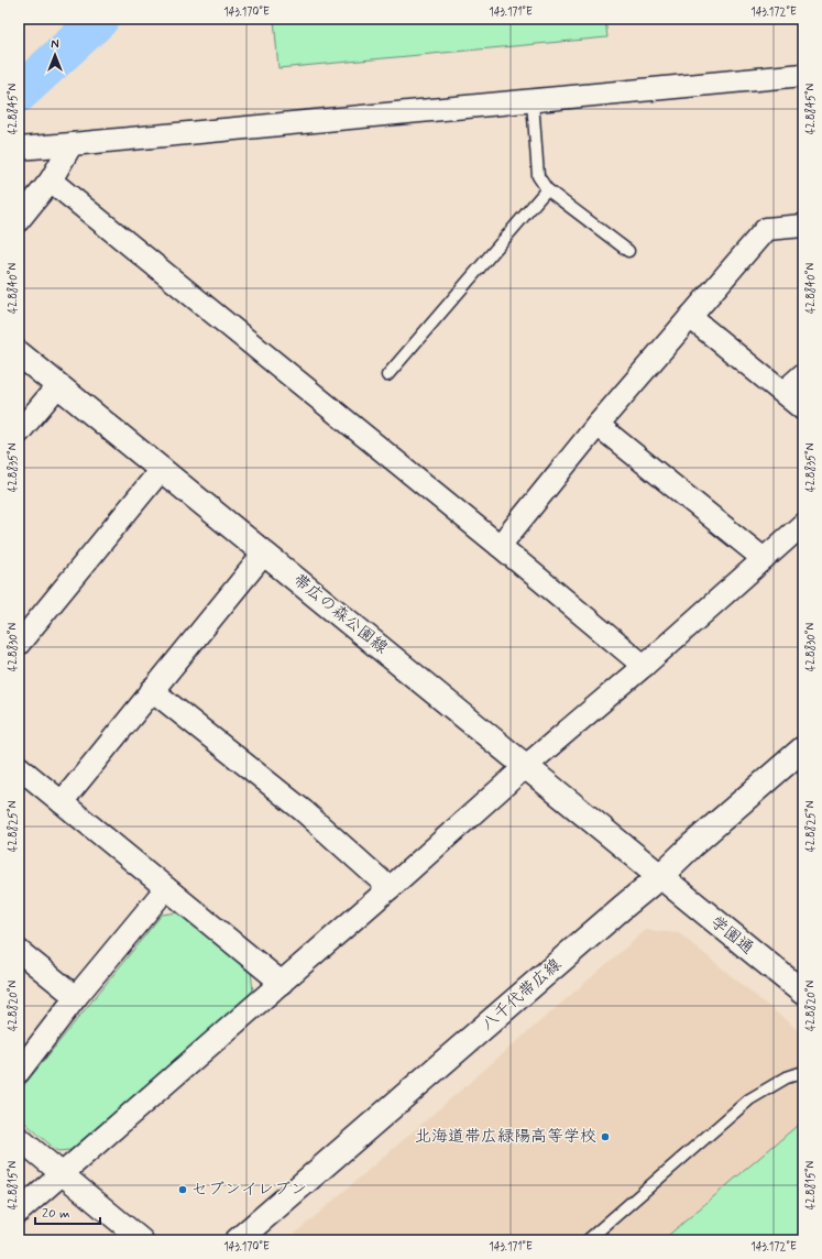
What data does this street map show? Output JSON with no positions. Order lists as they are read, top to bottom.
{
  "streets": {
    "main road": ["帯広の森公園線", "学園通", "八千代帯広線"]
  },
  "crossings": [
    ["帯広の森公園線", "学園通"],
    ["帯広の森公園線", "八千代帯広線"],
    ["学園通", "八千代帯広線"]
  ],
  "places": ["北海道帯広緑陽高等学校", "セブンイレブン"],
  "scale_bar": "20 m",
  "north": "top",
  "coordinates": [
    "143.170°E",
    "143.171°E",
    "143.172°E",
    "42.8845°N",
    "42.8840°N",
    "42.8835°N",
    "42.8830°N",
    "42.8825°N",
    "42.8820°N",
    "42.8815°N"
  ]
}
